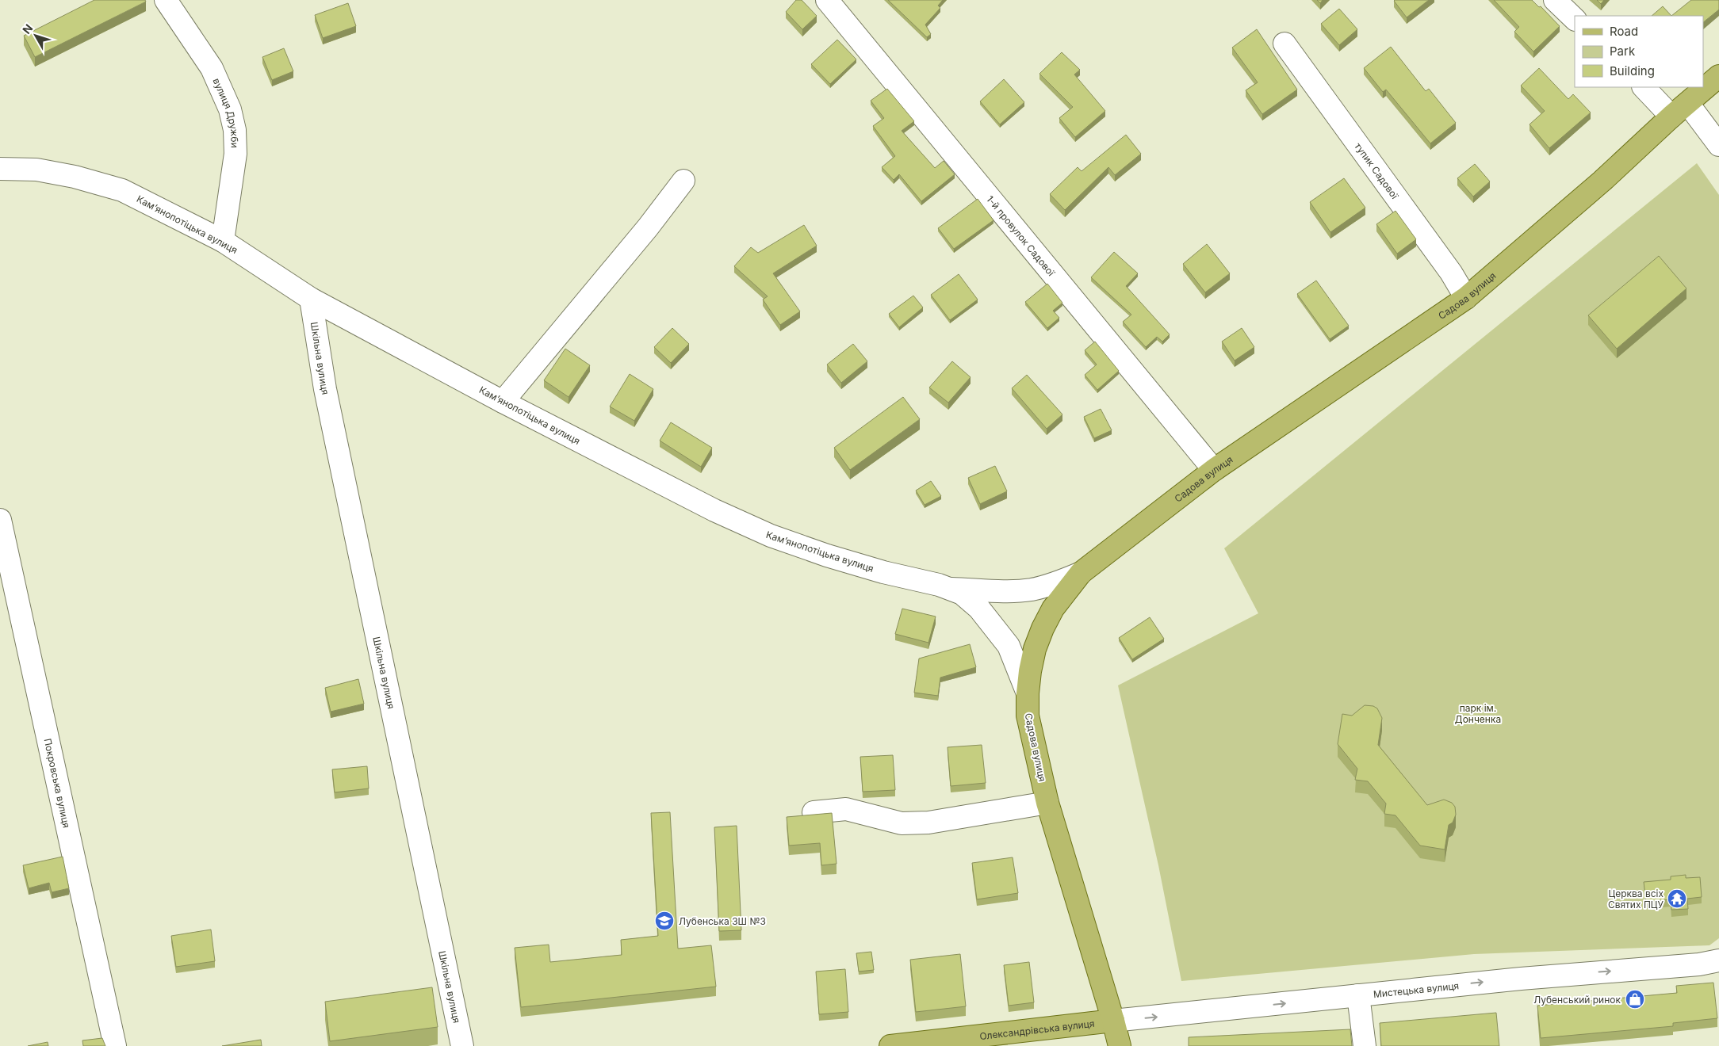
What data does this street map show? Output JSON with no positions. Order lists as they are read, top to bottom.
{
  "streets": {
    "main road": ["Садова вулиця", "Олександрівська вулиця"],
    "street": [
      "вулиця Дружби",
      "тупик Садової",
      "Камʼянопотіцька вулиця",
      "1-й провулок Садової",
      "Шкільна вулиця",
      "Покровська вулиця",
      "Мистецька вулиця"
    ]
  },
  "crossings": [
    ["вулиця Дружби", "Камʼянопотіцька вулиця"],
    ["тупик Садової", "Садова вулиця"],
    ["Камʼянопотіцька вулиця", "Садова вулиця"],
    ["Камʼянопотіцька вулиця", "Шкільна вулиця"],
    ["1-й провулок Садової", "Садова вулиця"],
    ["Садова вулиця", "Мистецька вулиця"],
    ["Садова вулиця", "Олександрівська вулиця"],
    ["Мистецька вулиця", "Олександрівська вулиця"]
  ],
  "one_way": ["Мистецька вулиця"],
  "parks": ["парк ім. Донченка"],
  "places": {
    "temple": ["Церква всіх Святих ПЦУ"],
    "school or university": ["Лубенська ЗШ №3"],
    "shop": ["Лубенський ринок"]
  },
  "legend": ["Road", "Park", "Building"],
  "north": "top left"
}
